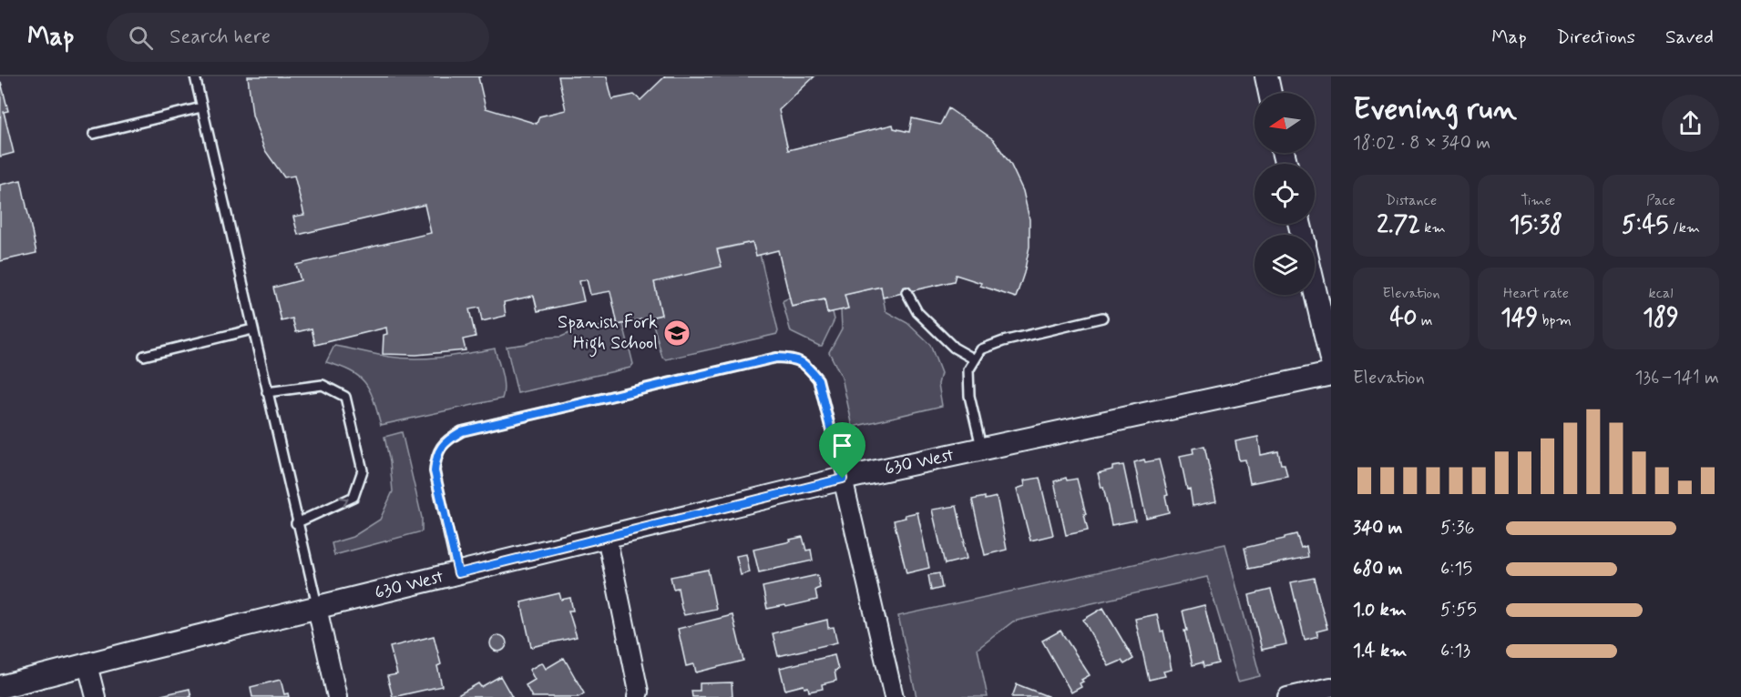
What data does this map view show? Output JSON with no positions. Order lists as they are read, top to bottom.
{
  "streets": {
    "street": ["630 West"]
  },
  "places": {
    "school or university": ["Spanish Fork High School"]
  },
  "north": "left",
  "page": {
    "header": "Map",
    "search": "Search here",
    "nav": ["Map", "Directions", "Saved"],
    "heading": ["Evening run", "18:02 · 8 × 340 m"],
    "stats": [
      ["Distance", "2.72 km"],
      ["Time", "15:38"],
      ["Pace", "5:45 /km"],
      ["Elevation", "40 m"],
      ["Heart rate", "149 bpm"],
      ["kcal", "189"]
    ],
    "chart": ["Elevation", "136–141 m"],
    "list": [
      {
        "name": "340 m",
        "note": "5:36"
      },
      {
        "name": "680 m",
        "note": "6:15"
      },
      {
        "name": "1.0 km",
        "note": "5:55"
      },
      {
        "name": "1.4 km",
        "note": "6:13"
      }
    ]
  }
}
